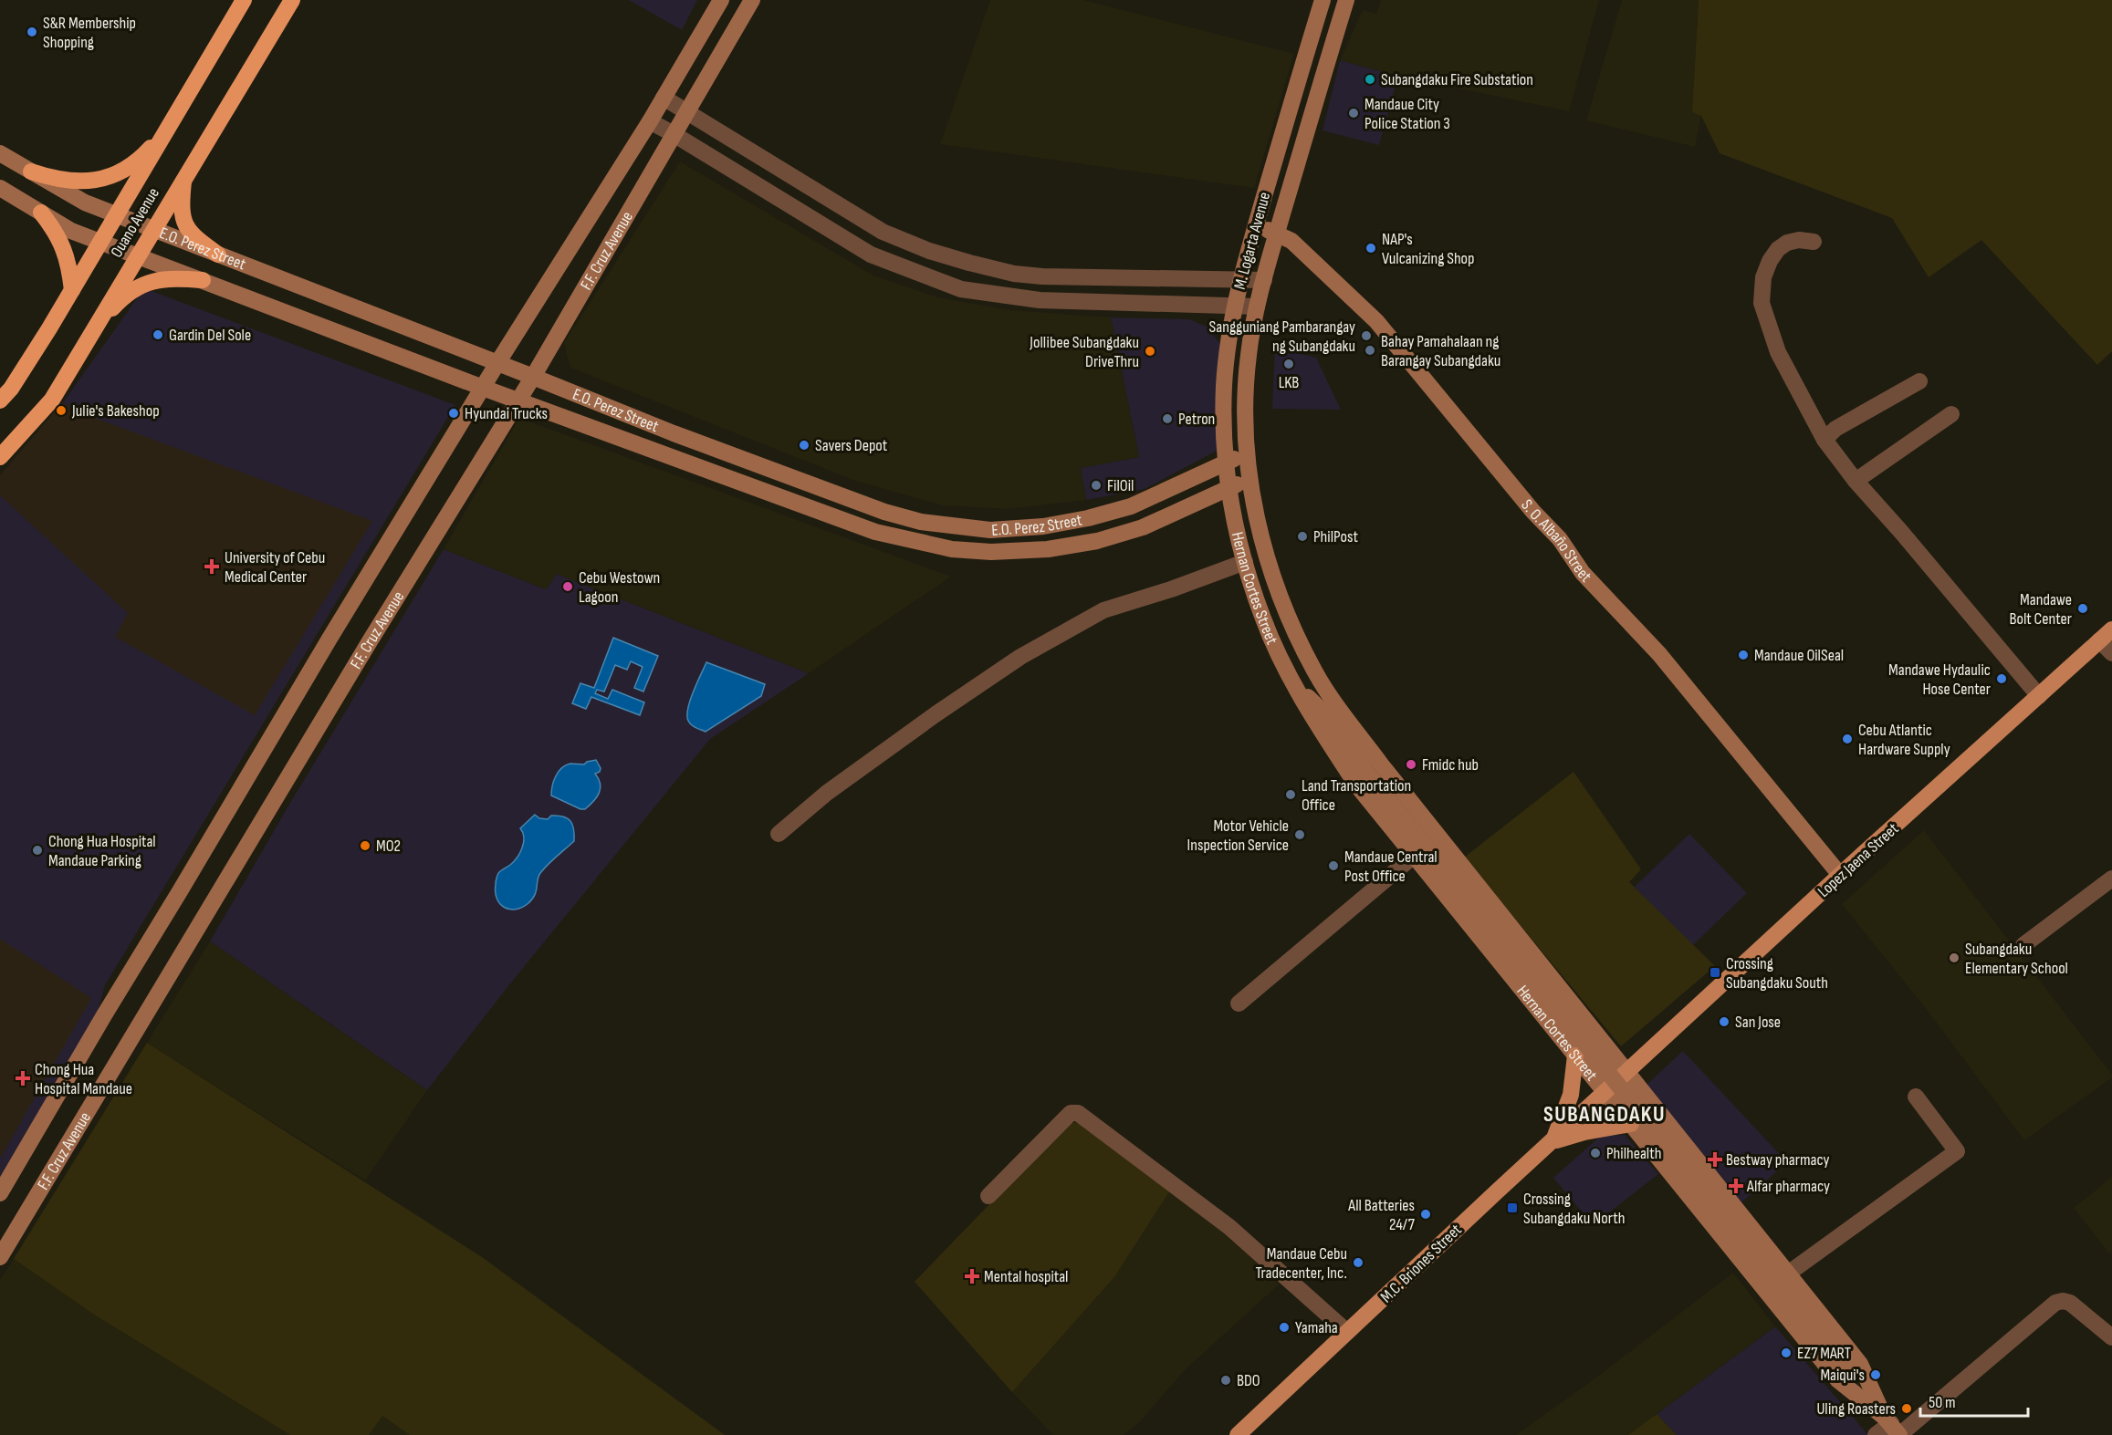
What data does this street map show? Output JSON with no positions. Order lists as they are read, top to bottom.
{
  "streets": {
    "highway": ["Ouano Avenue"],
    "main road": [
      "M. Logarta Avenue",
      "E.O. Perez Street",
      "F.F. Cruz Avenue",
      "S. O. Albaño Street",
      "Hernan Cortes Street",
      "Lopez Jaena Street",
      "M.C. Briones Street"
    ]
  },
  "crossings": [
    ["Ouano Avenue", "E.O. Perez Street"],
    ["M. Logarta Avenue", "E.O. Perez Street"],
    ["M. Logarta Avenue", "S. O. Albaño Street"],
    ["M. Logarta Avenue", "Hernan Cortes Street"],
    ["E.O. Perez Street", "F.F. Cruz Avenue"],
    ["E.O. Perez Street", "Hernan Cortes Street"],
    ["S. O. Albaño Street", "Lopez Jaena Street"],
    ["Hernan Cortes Street", "Lopez Jaena Street"],
    ["Hernan Cortes Street", "M.C. Briones Street"],
    ["Lopez Jaena Street", "M.C. Briones Street"]
  ],
  "districts": ["SUBANGDAKU"],
  "places": {
    "other": [
      "S&R Membership Shopping",
      "Subangdaku Fire Substation",
      "Mandaue City Police Station 3",
      "NAP's Vulcanizing Shop",
      "Gardin Del Sole",
      "Sangguniang Pambarangay ng Subangdaku",
      "Bahay Pamahalaan ng Barangay Subangdaku",
      "Jollibee Subangdaku DriveThru",
      "LKB",
      "Julie's Bakeshop",
      "Hyundai Trucks",
      "Petron",
      "Savers Depot",
      "FilOil",
      "PhilPost",
      "Cebu Westown Lagoon",
      "Mandawe Bolt Center",
      "Mandaue OilSeal",
      "Mandawe Hydaulic Hose Center",
      "Cebu Atlantic Hardware Supply",
      "Fmidc hub",
      "Land Transportation Office",
      "Motor Vehicle Inspection Service",
      "MO2",
      "Chong Hua Hospital Mandaue Parking",
      "Mandaue Central Post Office",
      "Subangdaku Elementary School",
      "San Jose",
      "Philhealth",
      "All Batteries 24/7",
      "Mandaue Cebu Tradecenter, Inc.",
      "Yamaha",
      "EZ7 MART",
      "Maiqui's",
      "BDO",
      "Uling Roasters"
    ],
    "health": [
      "University of Cebu Medical Center",
      "Chong Hua Hospital Mandaue",
      "Bestway pharmacy",
      "Alfar pharmacy",
      "Mental hospital"
    ],
    "transit": ["Crossing Subangdaku South", "Crossing Subangdaku North"]
  },
  "scale_bar": "50 m"
}
